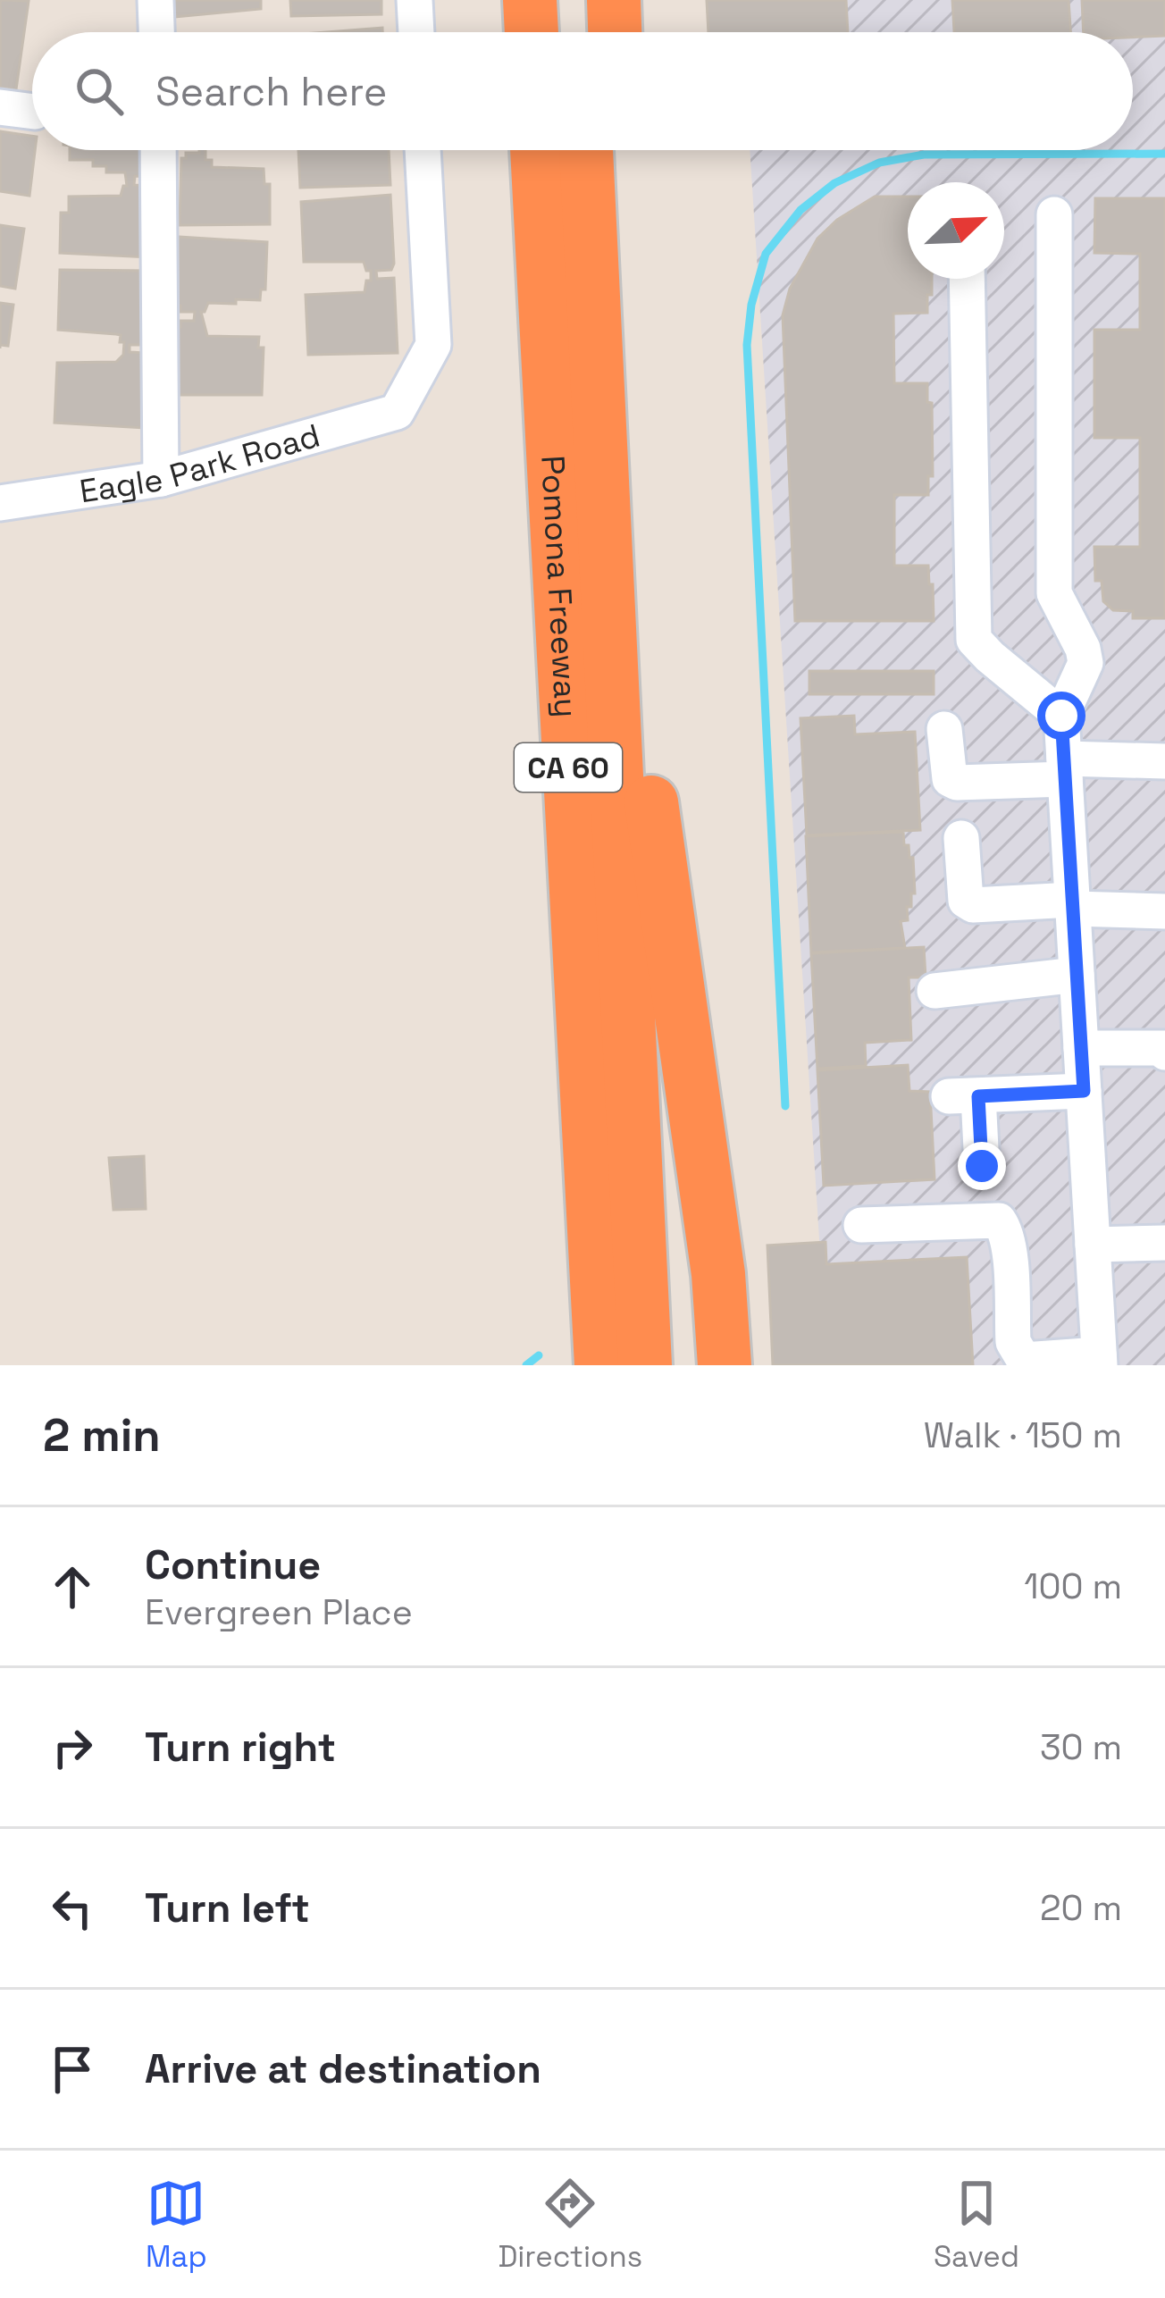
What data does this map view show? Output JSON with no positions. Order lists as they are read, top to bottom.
{
  "streets": {
    "highway": ["Pomona Freeway", "CA 60"],
    "street": ["Eagle Park Road"]
  },
  "north": "top right",
  "page": {
    "search": "Search here",
    "heading": ["2 min", "Walk · 150 m"],
    "list": [
      ["Continue", "Evergreen Place", "100 m"],
      ["Turn right", "30 m"],
      ["Turn left", "20 m"],
      "Arrive at destination"
    ],
    "nav": ["Map", "Directions", "Saved"]
  }
}
